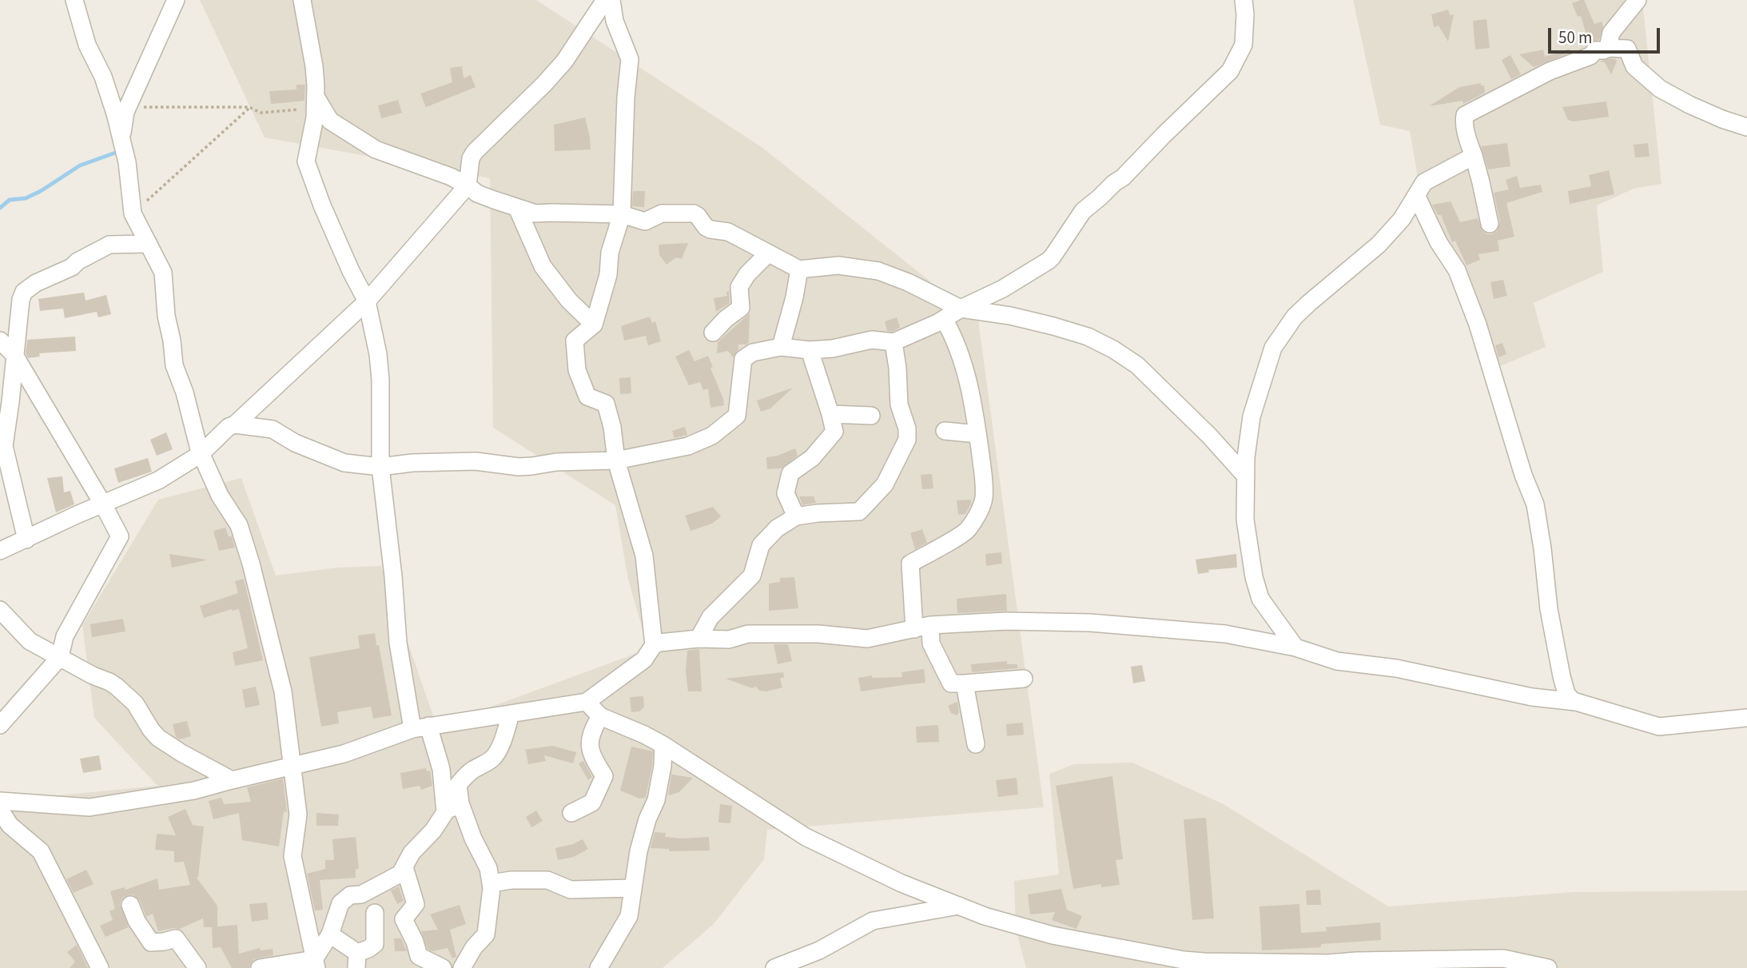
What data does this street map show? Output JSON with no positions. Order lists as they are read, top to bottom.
{
  "scale_bar": "50 m"
}
